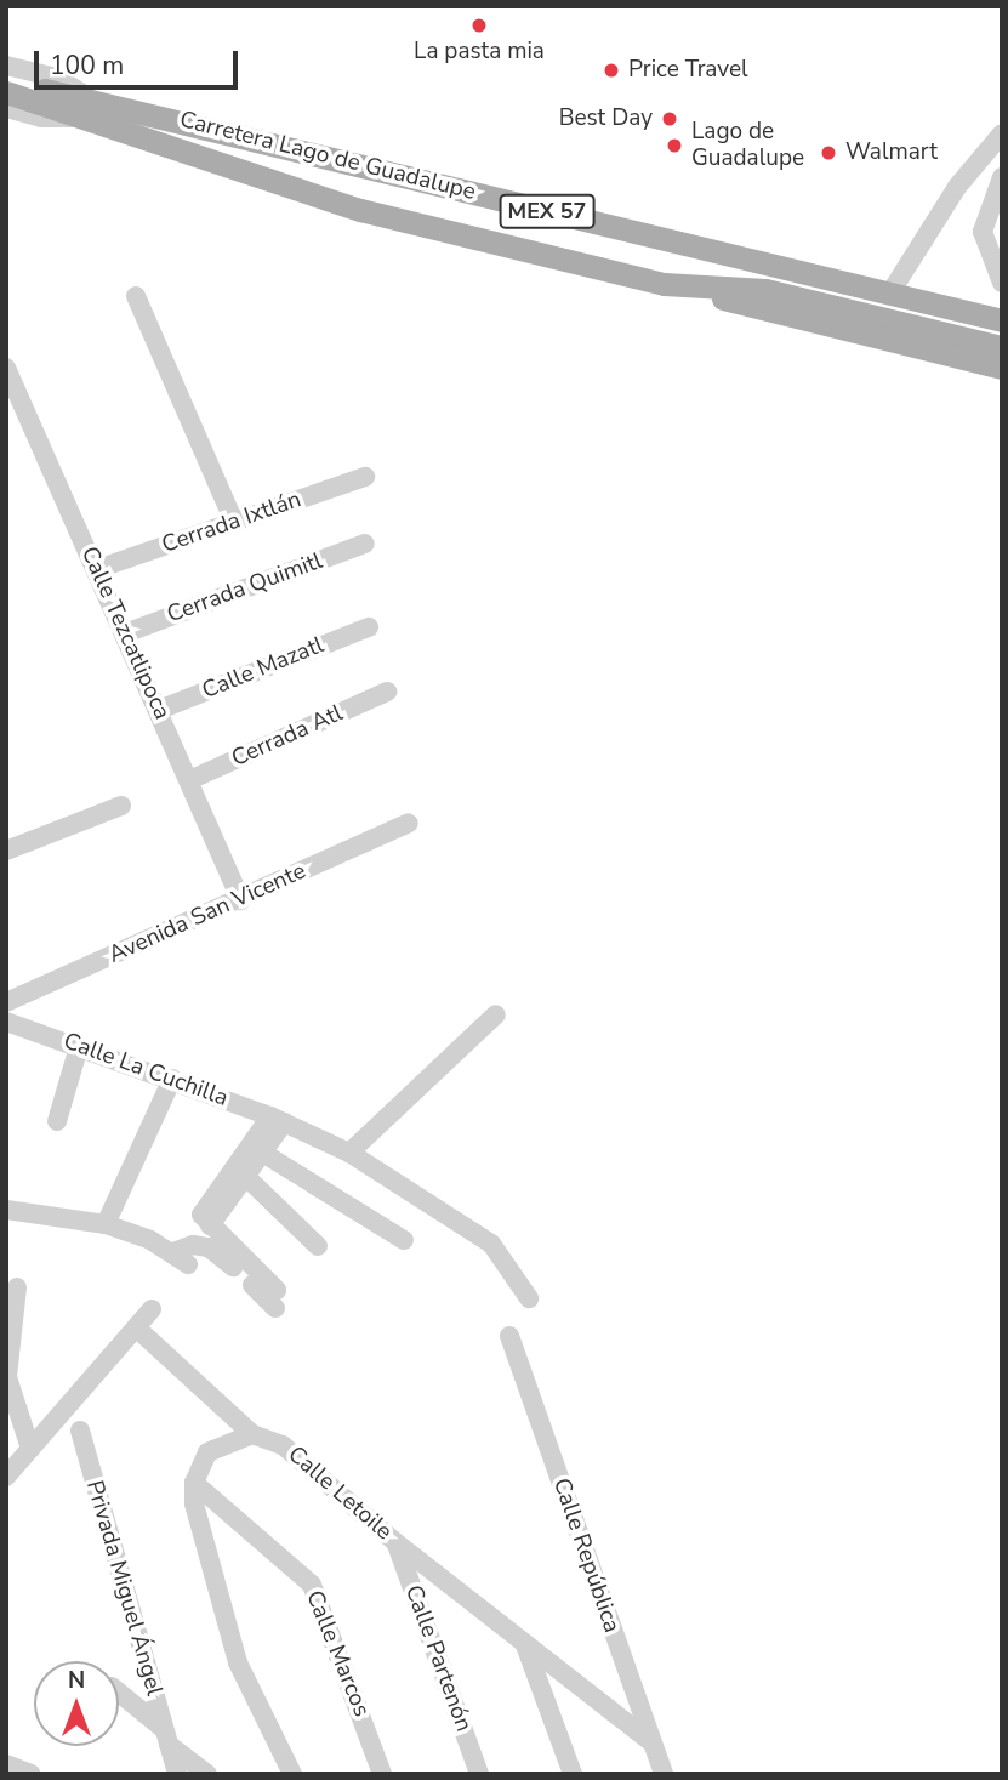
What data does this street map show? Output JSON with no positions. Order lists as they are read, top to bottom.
{
  "streets": {
    "main road": ["Carretera Lago de Guadalupe", "MEX 57"],
    "street": [
      "Cerrada Ixtlán",
      "Cerrada Quimitl",
      "Calle Tezcatlipoca",
      "Calle Mazatl",
      "Cerrada Atl",
      "Avenida San Vicente",
      "Calle La Cuchilla",
      "Calle Letoile",
      "Calle República",
      "Privada Miguel Ángel",
      "Calle Marcos",
      "Calle Partenón"
    ]
  },
  "crossings": [
    ["Cerrada Ixtlán", "Calle Tezcatlipoca"],
    ["Cerrada Quimitl", "Calle Tezcatlipoca"],
    ["Calle Tezcatlipoca", "Calle Mazatl"],
    ["Calle Tezcatlipoca", "Cerrada Atl"],
    ["Calle Tezcatlipoca", "Avenida San Vicente"],
    ["Calle Letoile", "Calle República"],
    ["Calle Letoile", "Calle Partenón"]
  ],
  "places": [
    "La pasta mia",
    "Price Travel",
    "Best Day",
    "Lago de Guadalupe",
    "Walmart"
  ],
  "scale_bar": "100 m",
  "north": "top"
}
